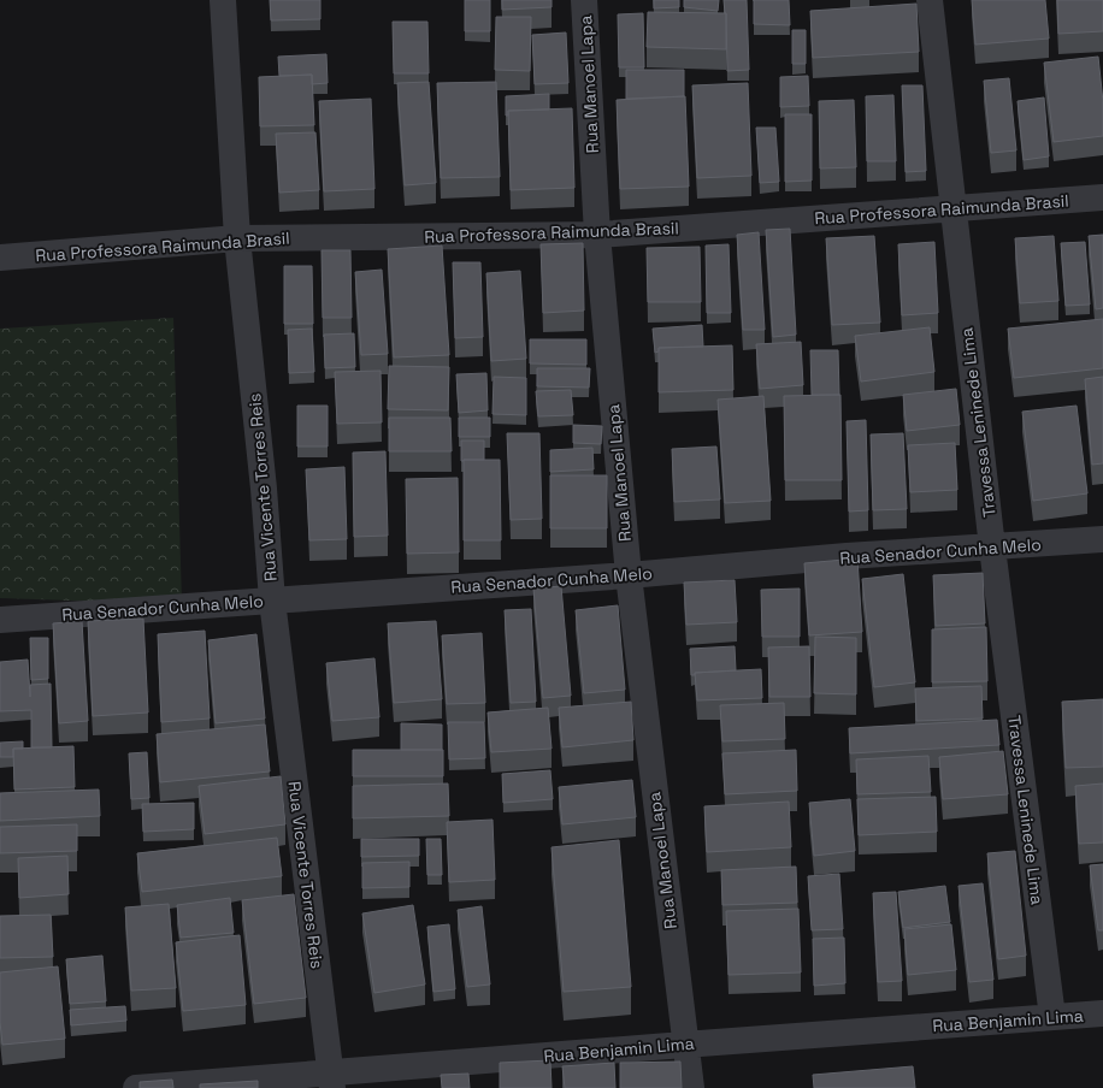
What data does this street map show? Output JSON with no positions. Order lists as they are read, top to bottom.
{
  "streets": {
    "street": [
      "Rua Manoel Lapa",
      "Rua Professora Raimunda Brasil",
      "Travessa Leninede Lima",
      "Rua Vicente Torres Reis",
      "Rua Senador Cunha Melo",
      "Rua Benjamin Lima"
    ]
  },
  "crossings": [
    ["Rua Manoel Lapa", "Rua Professora Raimunda Brasil"],
    ["Rua Manoel Lapa", "Rua Senador Cunha Melo"],
    ["Rua Manoel Lapa", "Rua Benjamin Lima"],
    ["Rua Professora Raimunda Brasil", "Travessa Leninede Lima"],
    ["Rua Professora Raimunda Brasil", "Rua Vicente Torres Reis"],
    ["Travessa Leninede Lima", "Rua Senador Cunha Melo"],
    ["Travessa Leninede Lima", "Rua Benjamin Lima"],
    ["Rua Vicente Torres Reis", "Rua Senador Cunha Melo"],
    ["Rua Vicente Torres Reis", "Rua Benjamin Lima"]
  ]
}
